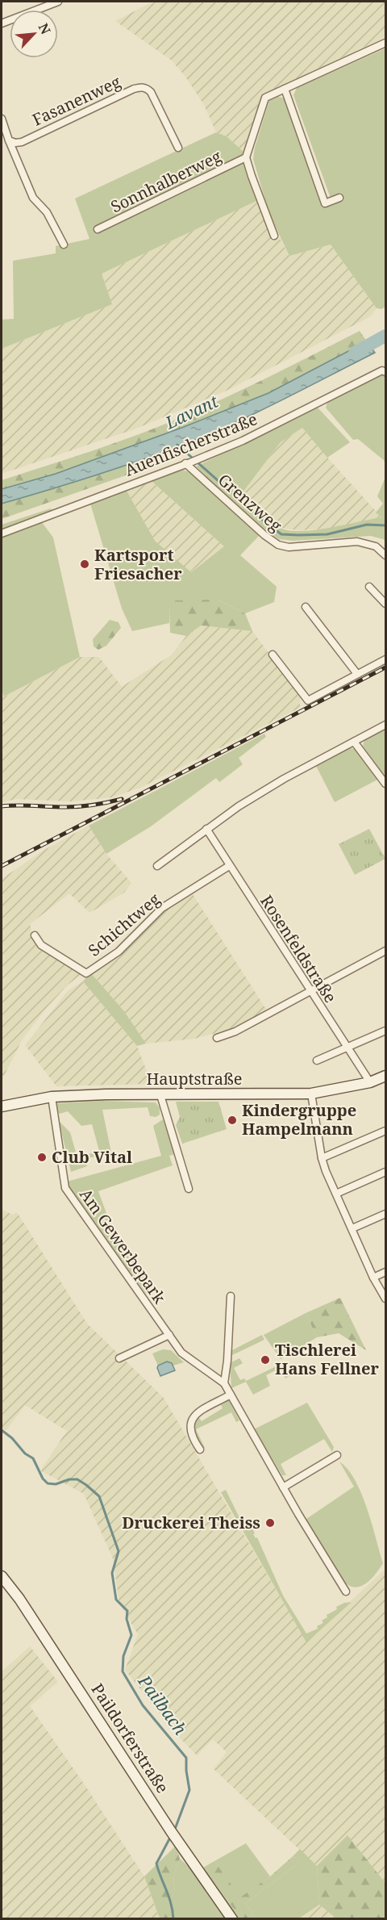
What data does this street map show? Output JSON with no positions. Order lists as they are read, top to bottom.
{
  "streets": {
    "street": [
      "Fasanenweg",
      "Sonnhalberweg",
      "Auenfischerstraße",
      "Grenzweg",
      "Schichtweg",
      "Rosenfeldstraße",
      "Hauptstraße",
      "Am Gewerbepark",
      "Paildorferstraße"
    ]
  },
  "crossings": [
    ["Auenfischerstraße", "Grenzweg"],
    ["Schichtweg", "Rosenfeldstraße"],
    ["Rosenfeldstraße", "Hauptstraße"],
    ["Hauptstraße", "Am Gewerbepark"]
  ],
  "water": ["Lavant", "Pailbach"],
  "places": [
    "Kartsport Friesacher",
    "Kindergruppe Hampelmann",
    "Club Vital",
    "Tischlerei Hans Fellner",
    "Druckerei Theiss"
  ],
  "north": "top right"
}
